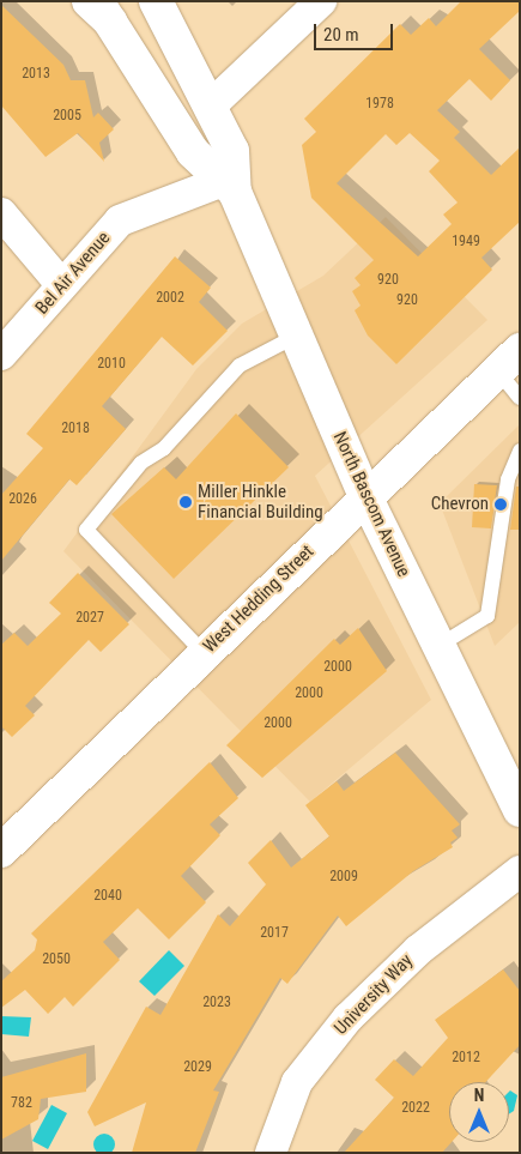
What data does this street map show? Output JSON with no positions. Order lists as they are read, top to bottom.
{
  "streets": {
    "main road": ["North Bascom Avenue", "West Hedding Street"],
    "street": ["Bel Air Avenue", "University Way"]
  },
  "crossings": [
    ["Bel Air Avenue", "North Bascom Avenue"],
    ["North Bascom Avenue", "West Hedding Street"]
  ],
  "places": ["Miller Hinkle Financial Building", "Chevron"],
  "house_numbers": [
    "2013",
    "1978",
    "2005",
    "1949",
    "920",
    "2002",
    "920",
    "2010",
    "2018",
    "2026",
    "2027",
    "2000",
    "2000",
    "2000",
    "2009",
    "2040",
    "2017",
    "2050",
    "2023",
    "2012",
    "2029",
    "782",
    "2022"
  ],
  "scale_bar": "20 m",
  "north": "top"
}
